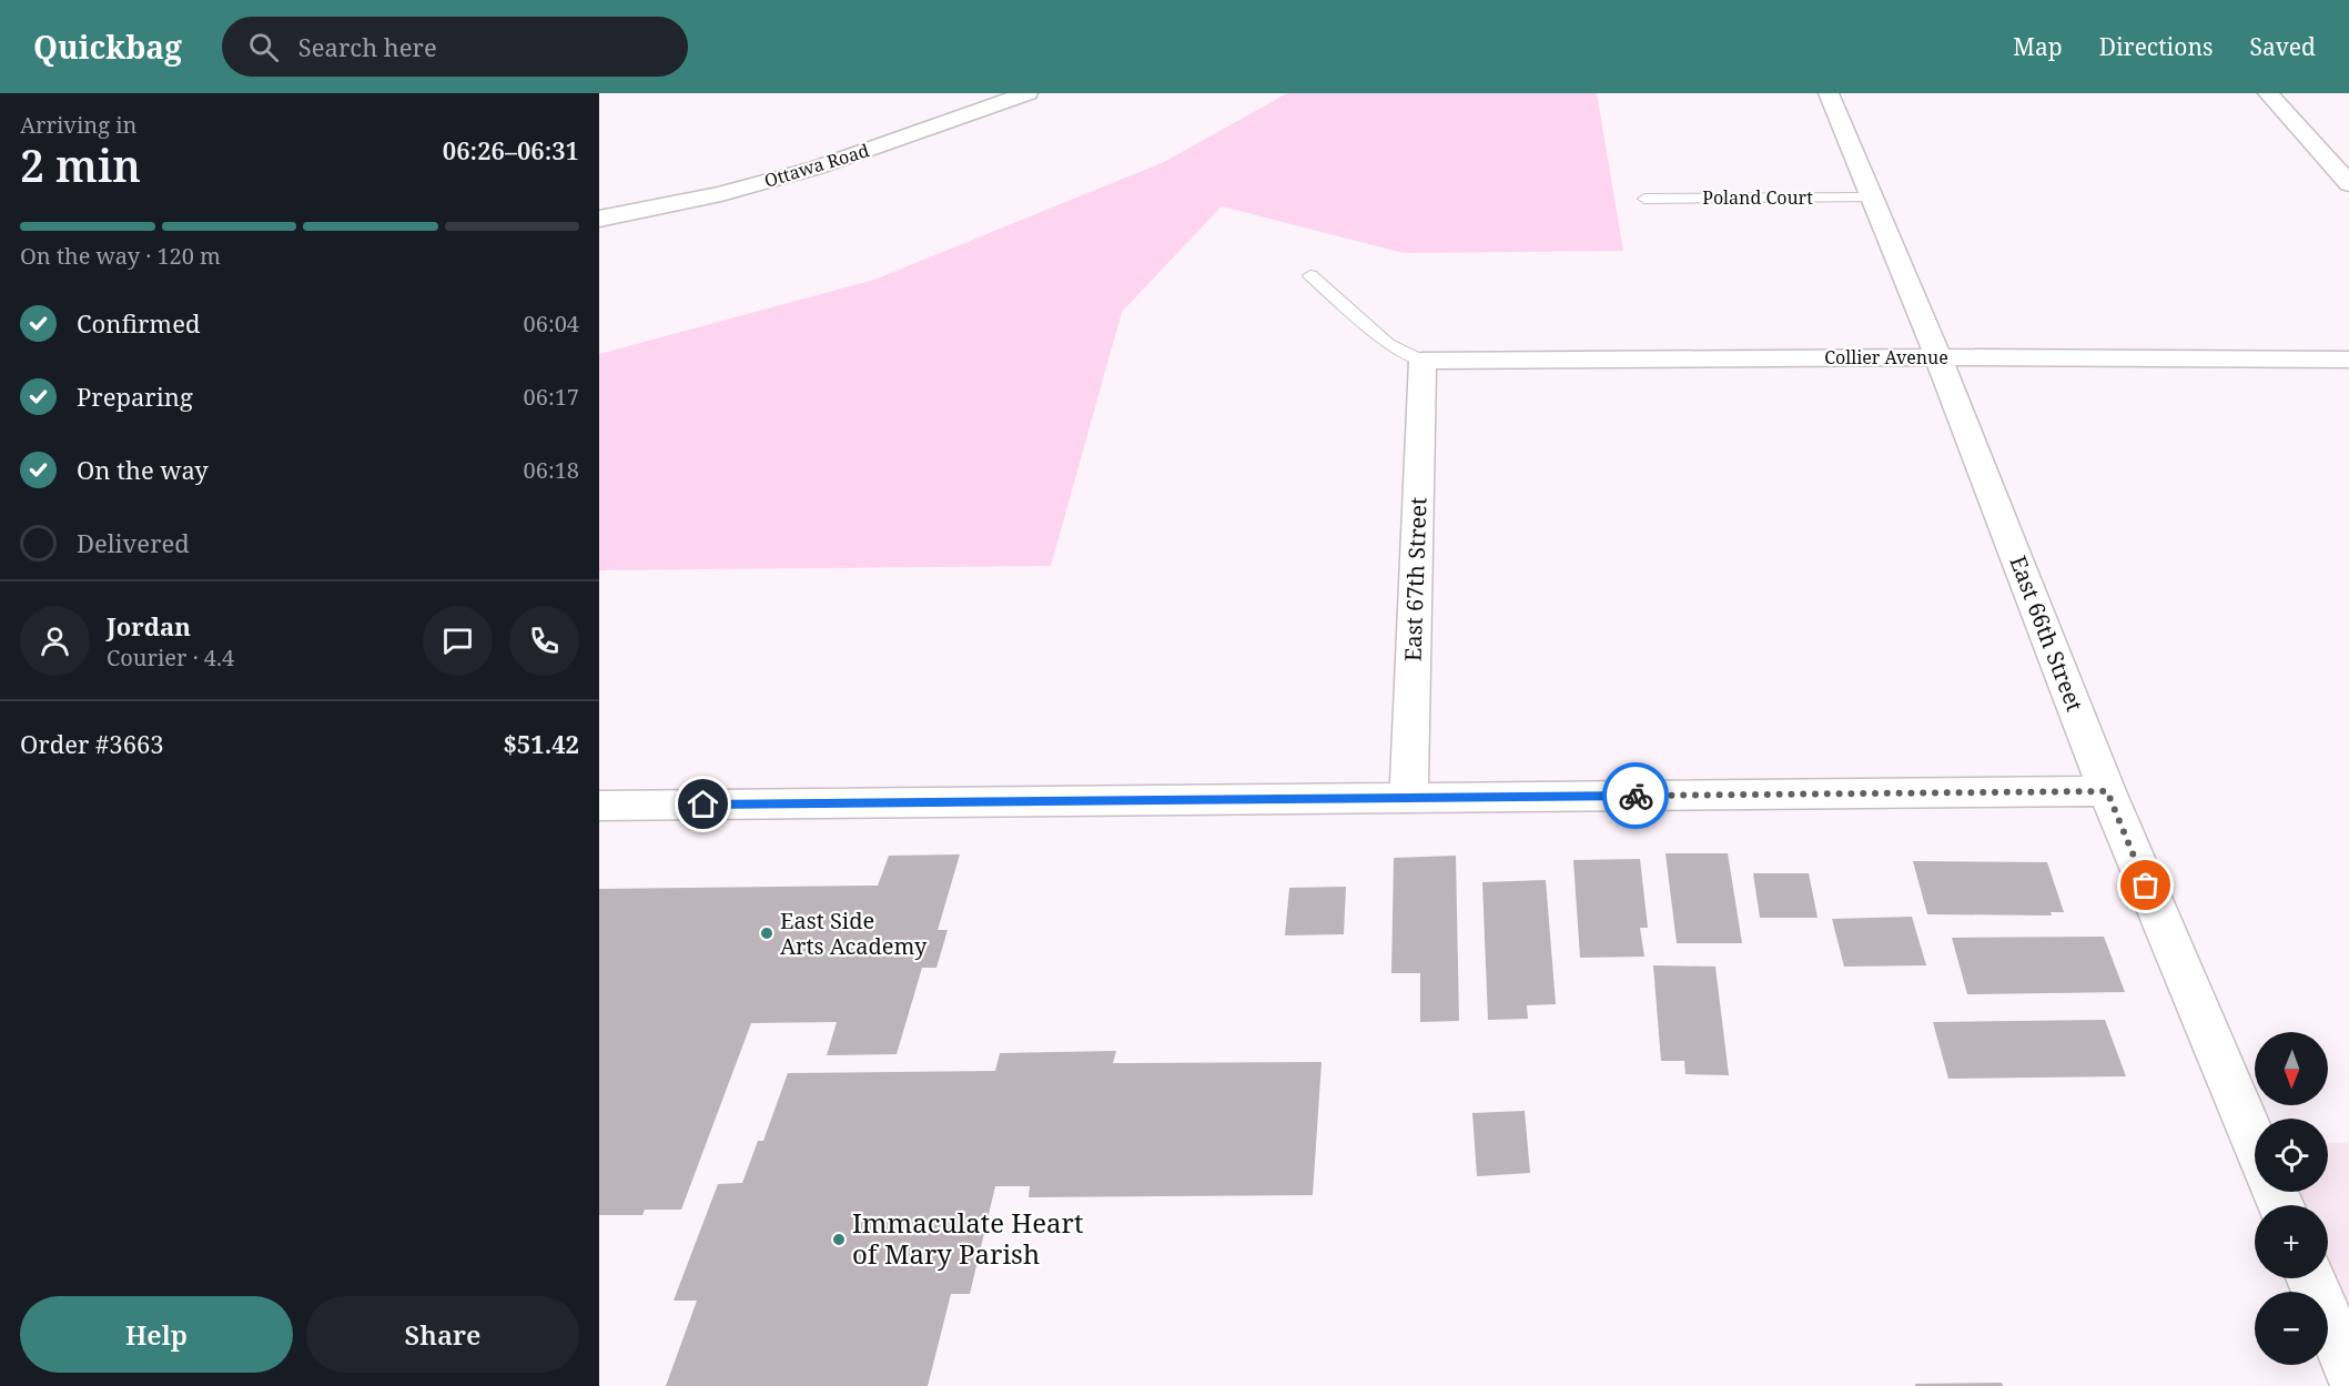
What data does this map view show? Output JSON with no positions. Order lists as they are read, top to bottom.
{
  "streets": {
    "street": [
      "Ottawa Road",
      "Collier Avenue",
      "East 67th Street",
      "East 66th Street"
    ],
    "lane": ["Poland Court"]
  },
  "crossings": [
    ["Poland Court", "East 66th Street"],
    ["Collier Avenue", "East 67th Street"],
    ["Collier Avenue", "East 66th Street"]
  ],
  "places": ["East Side Arts Academy", "Immaculate Heart of Mary Parish"],
  "north": "bottom",
  "page": {
    "header": "Quickbag",
    "search": "Search here",
    "nav": ["Map", "Directions", "Saved"],
    "heading": ["2 min", "Arriving in", "06:26–06:31"],
    "panel": [
      "Jordan",
      "Courier · 4.4",
      "Order #3663",
      "$51.42"
    ],
    "bar": "On the way · 120 m",
    "list": [
      ["Confirmed", "06:04"],
      ["Preparing", "06:17"],
      ["On the way", "06:18"],
      "Delivered"
    ],
    "map_buttons": ["+", "−"],
    "buttons": ["Help", "Share"]
  }
}
